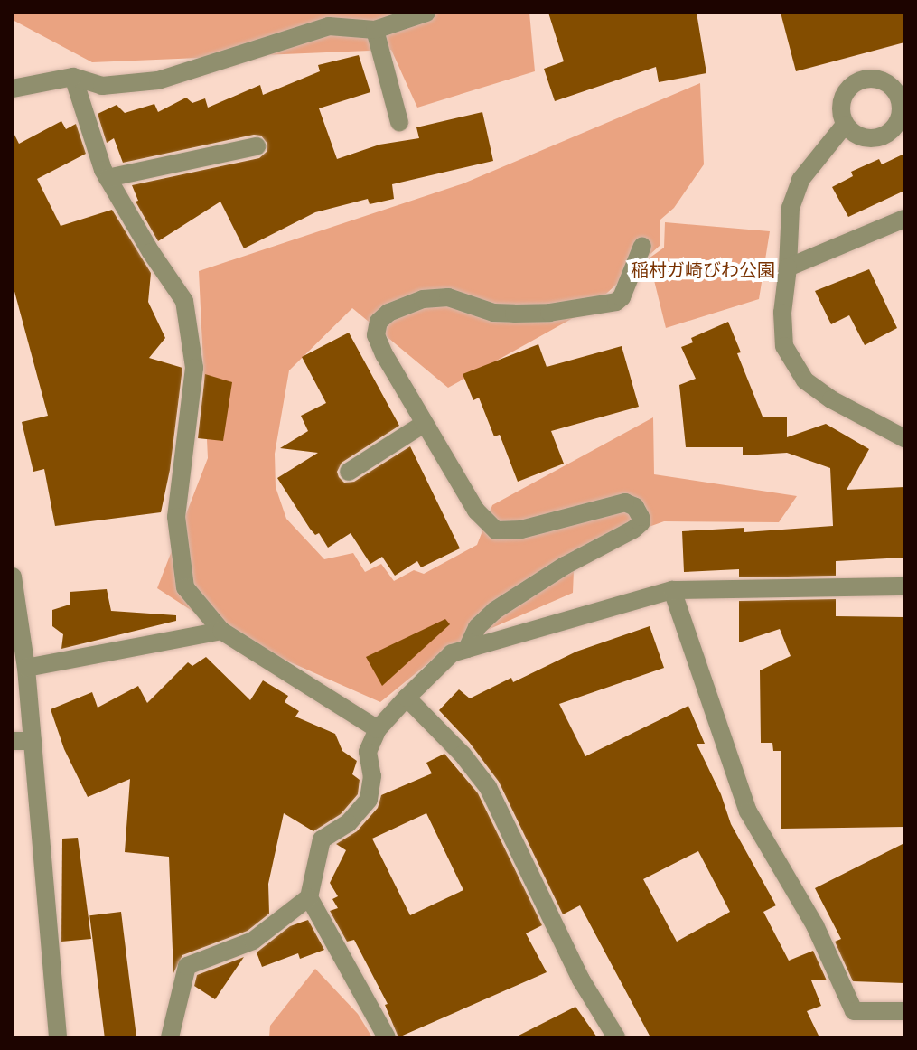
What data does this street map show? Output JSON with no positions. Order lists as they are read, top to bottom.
{
  "parks": ["稲村ガ崎びわ公園"]
}
